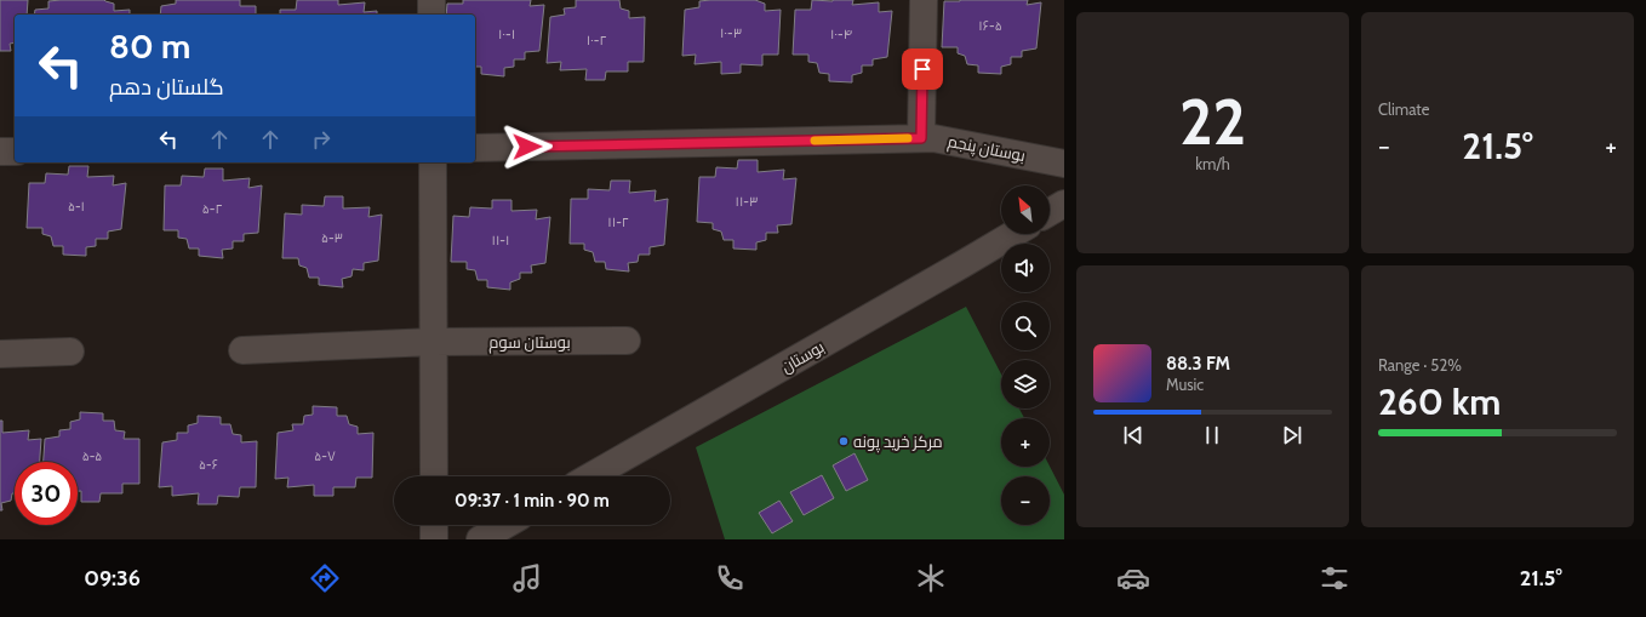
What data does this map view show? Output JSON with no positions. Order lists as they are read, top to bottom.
{
  "streets": {
    "street": ["بوستان پنجم", "بوستان سوم", "بوستان"]
  },
  "places": ["مرکز خرید پونه"],
  "house_numbers": [
    "۱۶-۵",
    "۱۰-۳",
    "۱۰-۱",
    "۱۰-۴",
    "۱۰-۲",
    "۱۱-۳",
    "۵-۱",
    "۵-۲",
    "۱۱-۲",
    "۵-۳",
    "۱۱-۱",
    "۵-۵",
    "۵-۷",
    "۵-۶"
  ],
  "north": "top left",
  "page": {
    "tile": [
      ["22", "km/h"],
      "Climate",
      ["Range · 52%", "260 km"]
    ],
    "turn": ["80 m", "گلستان دهم"],
    "heat": ["−", "21.5°", "+"],
    "map_buttons": ["+", "−"],
    "song": ["88.3 FM", "Music"],
    "limit": "30",
    "trip": "09:37 · 1 min · 90 m",
    "tabs": ["09:36", "21.5°"]
  }
}
